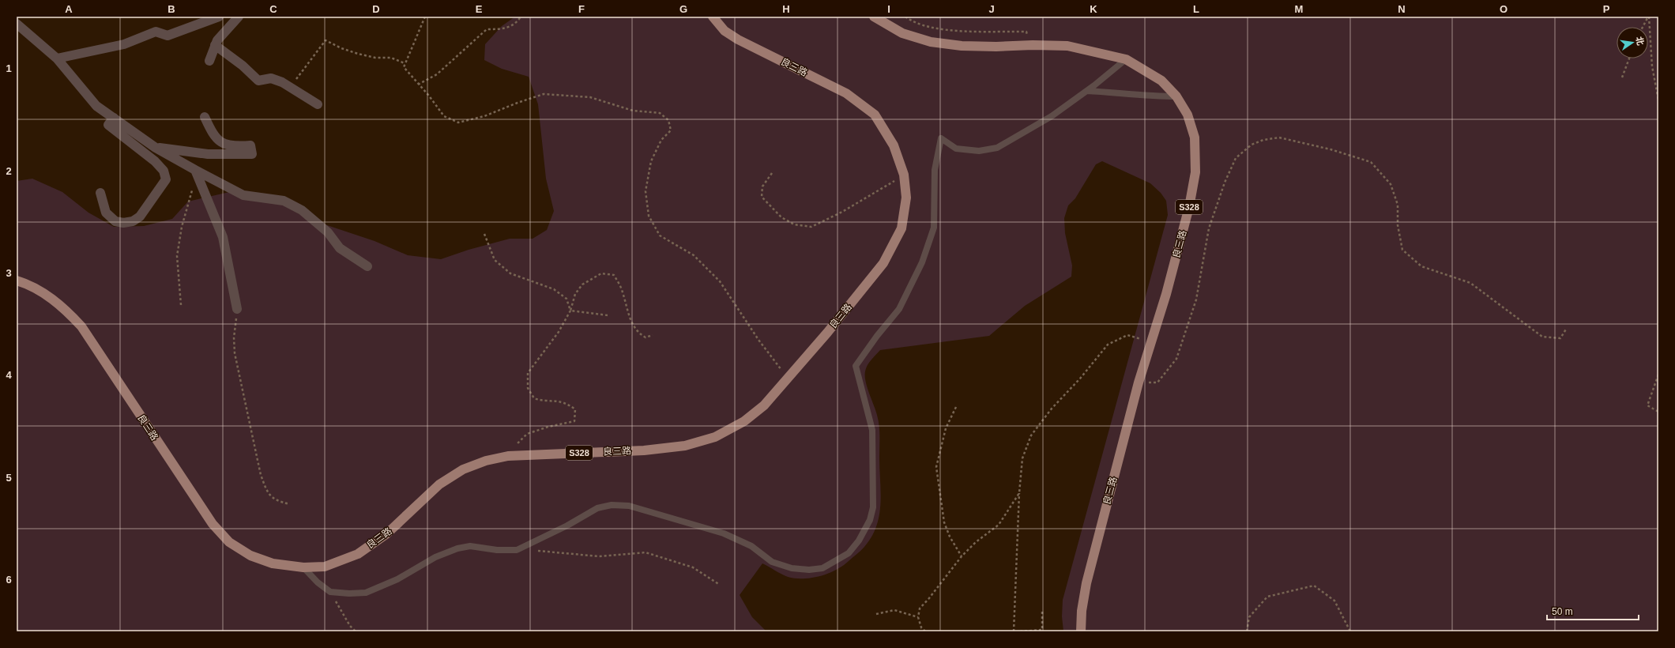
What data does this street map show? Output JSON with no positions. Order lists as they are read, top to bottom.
{
  "streets": {
    "main road": ["良三路", "S328"]
  },
  "scale_bar": "50 m",
  "north": "right",
  "grid": {
    "columns": [
      "A",
      "B",
      "C",
      "D",
      "E",
      "F",
      "G",
      "H",
      "I",
      "J",
      "K",
      "L",
      "M",
      "N",
      "O",
      "P"
    ],
    "rows": [
      "1",
      "2",
      "3",
      "4",
      "5",
      "6"
    ]
  }
}
